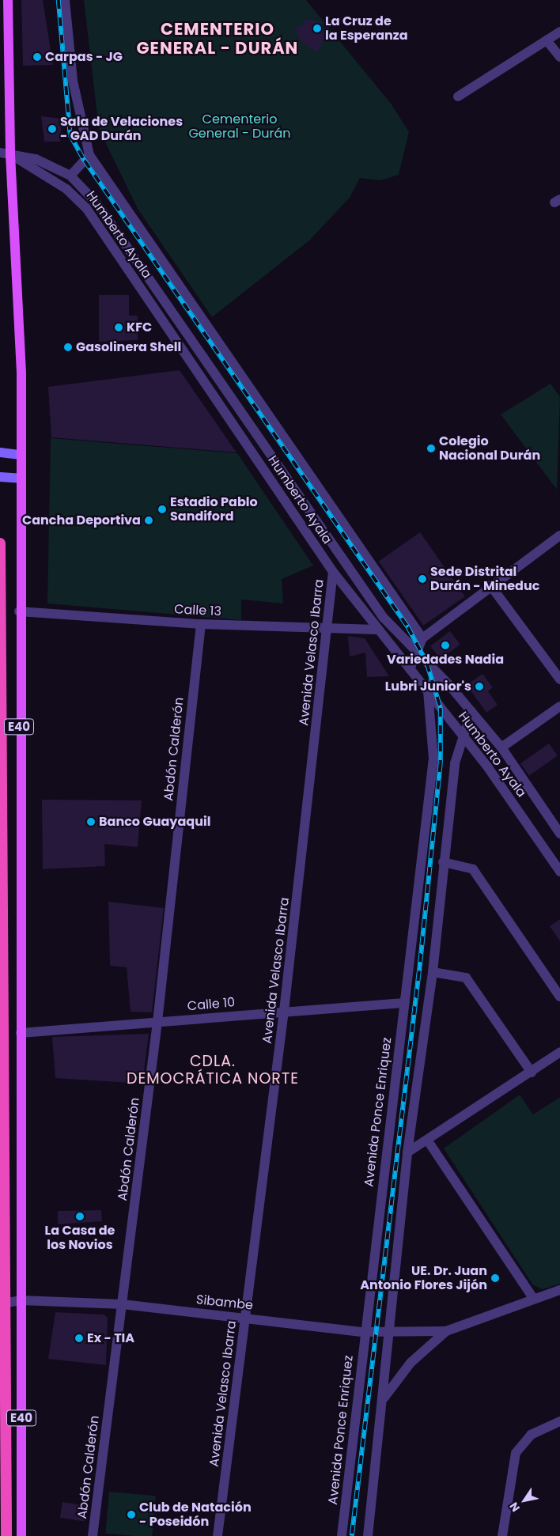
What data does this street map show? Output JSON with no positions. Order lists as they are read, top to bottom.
{
  "streets": {
    "highway": ["E40"],
    "street": [
      "Humberto Ayala",
      "Calle 13",
      "Avenida Velasco Ibarra",
      "Abdón Calderón",
      "Calle 10",
      "Avenida Ponce Enriquez",
      "Sibambe"
    ]
  },
  "crossings": [
    ["Humberto Ayala", "Calle 13"],
    ["Humberto Ayala", "Avenida Velasco Ibarra"],
    ["Humberto Ayala", "E40"],
    ["Humberto Ayala", "Avenida Ponce Enriquez"],
    ["Calle 13", "Avenida Velasco Ibarra"],
    ["Calle 13", "E40"],
    ["Calle 13", "Abdón Calderón"],
    ["Avenida Velasco Ibarra", "Calle 10"],
    ["Avenida Velasco Ibarra", "Sibambe"],
    ["E40", "Calle 10"],
    ["E40", "Sibambe"],
    ["Abdón Calderón", "Calle 10"],
    ["Abdón Calderón", "Sibambe"],
    ["Calle 10", "Avenida Ponce Enriquez"],
    ["Avenida Ponce Enriquez", "Sibambe"]
  ],
  "districts": ["CEMENTERIO GENERAL - DURÁN", "CDLA. DEMOCRÁTICA NORTE"],
  "parks": ["Cementerio General - Durán"],
  "places": [
    "La Cruz de la Esperanza",
    "Carpas - JG",
    "Sala de Velaciones - GAD Durán",
    "KFC",
    "Gasolinera Shell",
    "Colegio Nacional Durán",
    "Estadio Pablo Sandiford",
    "Cancha Deportiva",
    "Sede Distrital Durán - Mineduc",
    "Variedades Nadia",
    "Lubri Junior's",
    "Banco Guayaquil",
    "La Casa de los Novios",
    "UE. Dr. Juan Antonio Flores Jijón",
    "Ex - TIA",
    "Club de Natación - Poseidón"
  ],
  "north": "bottom left"
}
